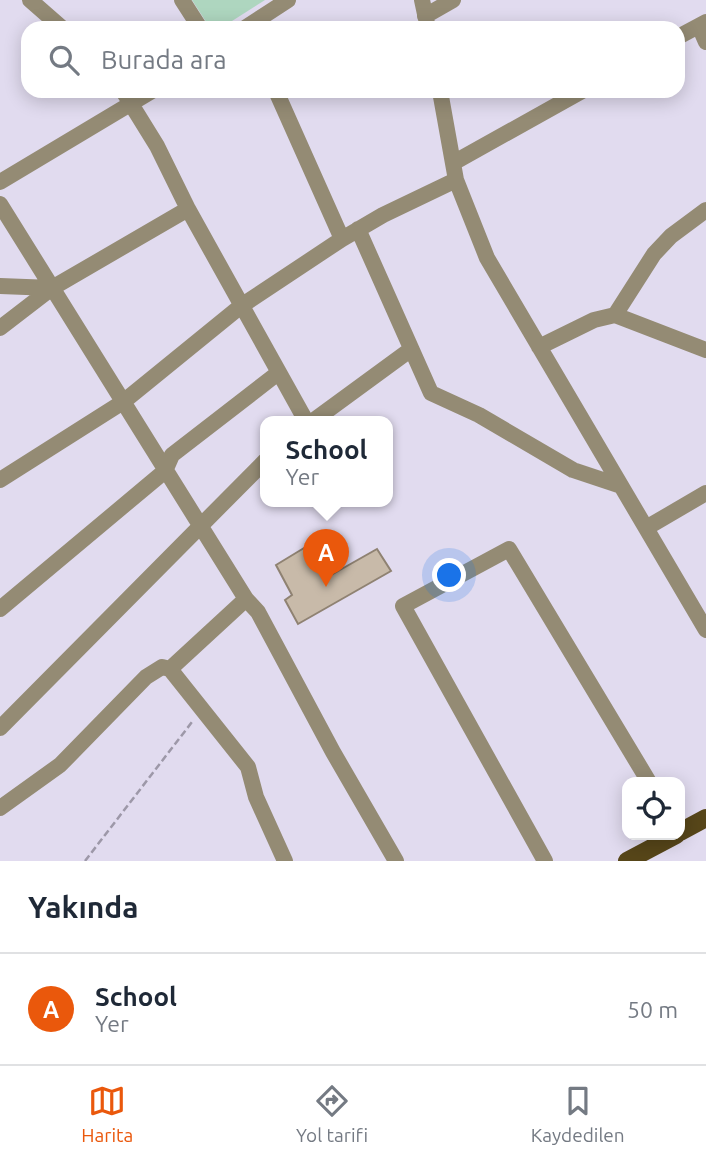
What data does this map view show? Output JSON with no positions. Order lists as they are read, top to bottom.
{
  "page": {
    "search": "Burada ara",
    "popup": ["School", "Yer"],
    "pins": "A",
    "heading": "Yakında",
    "list": [
      {
        "mark": "A",
        "name": "School",
        "note": "Yer",
        "value": "50 m"
      }
    ],
    "nav": ["Harita", "Yol tarifi", "Kaydedilen"]
  }
}
